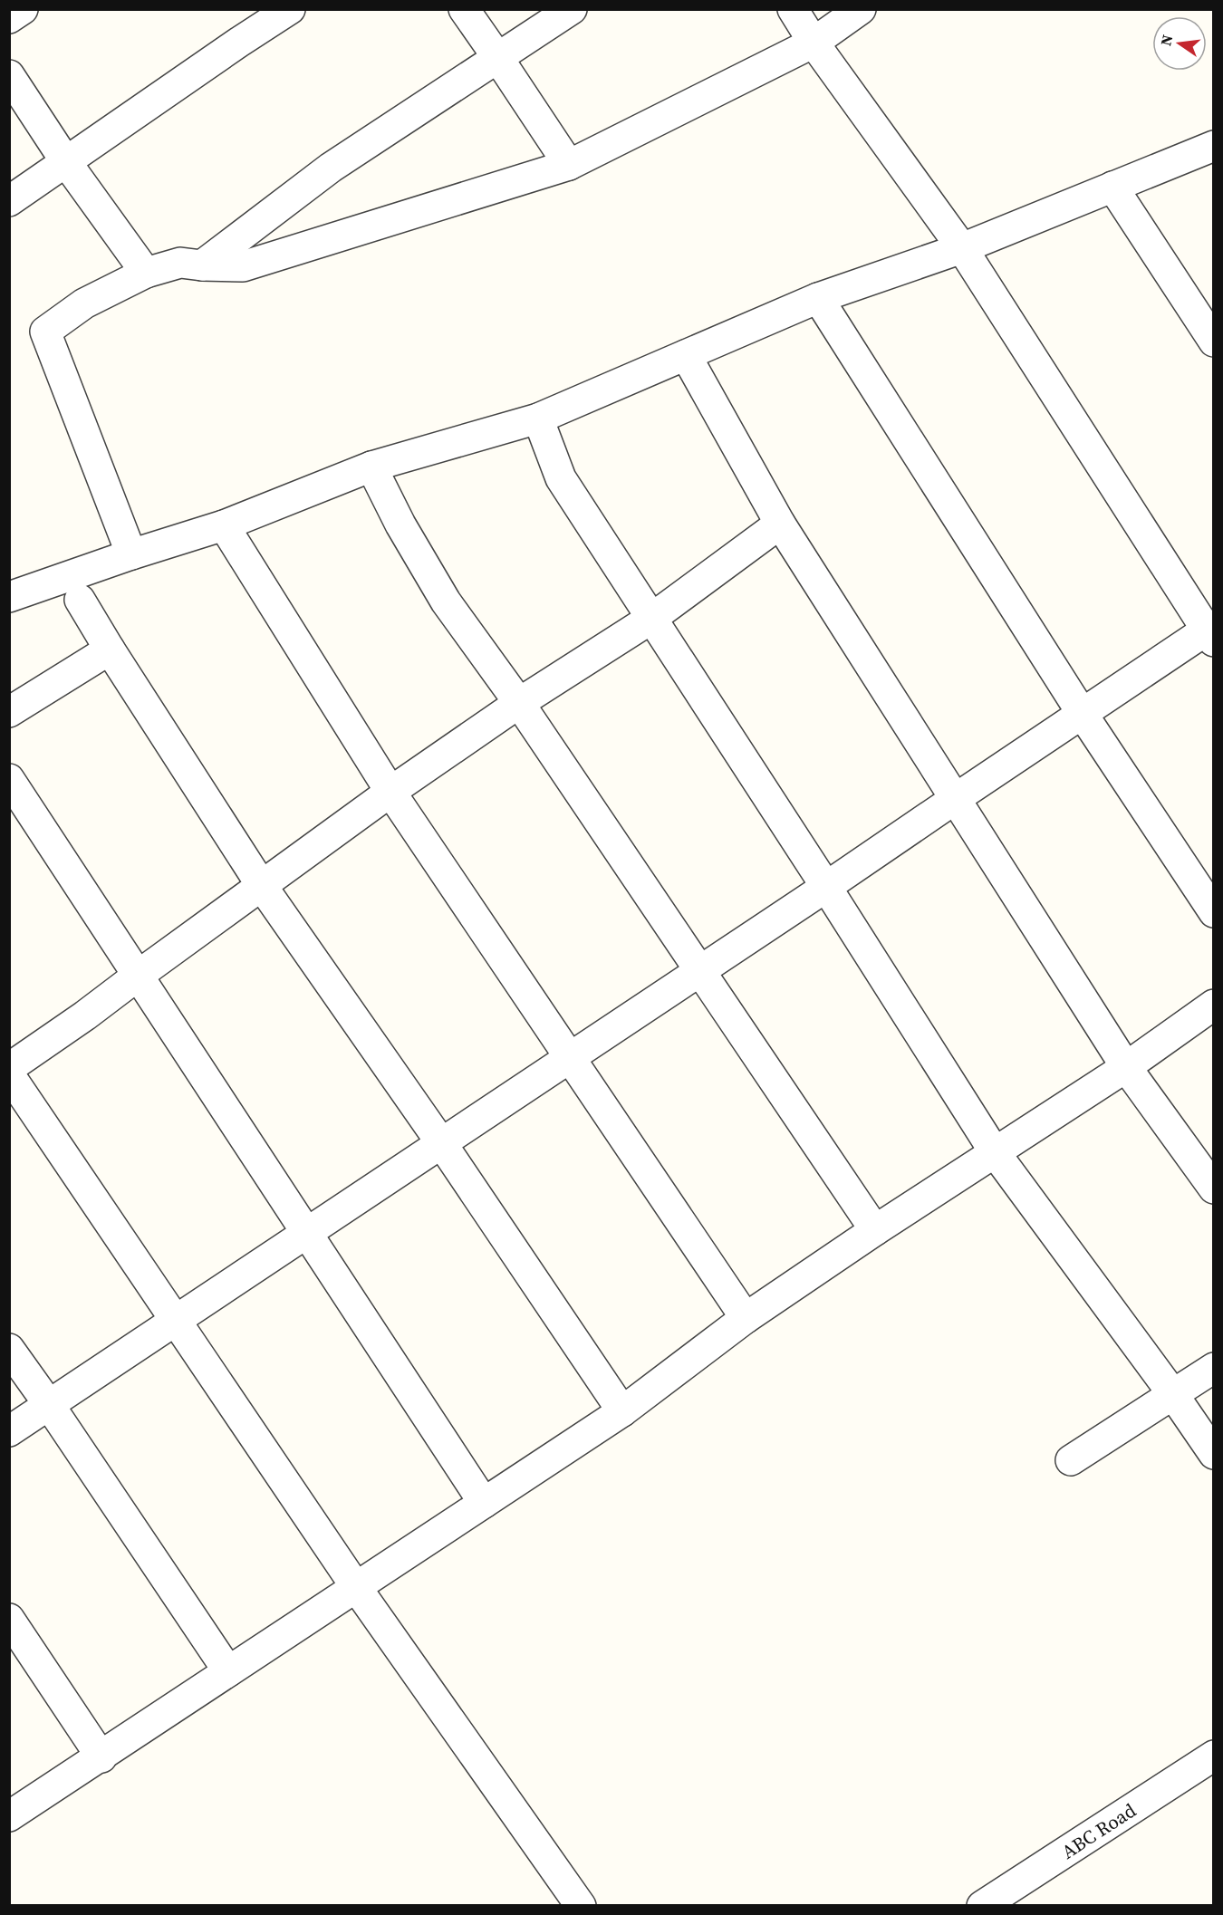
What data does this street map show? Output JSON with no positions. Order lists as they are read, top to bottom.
{
  "streets": {
    "street": ["ABC Road"]
  },
  "north": "left"
}
